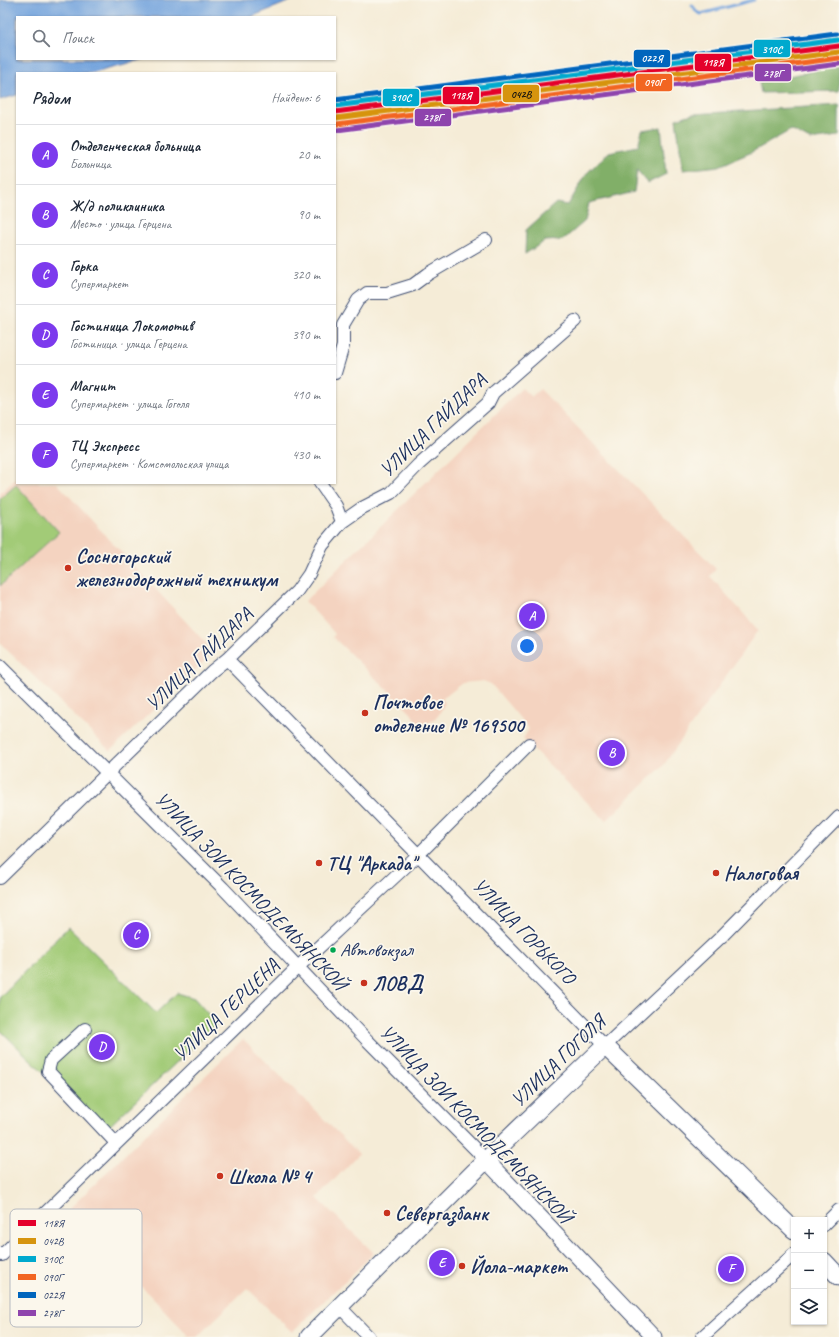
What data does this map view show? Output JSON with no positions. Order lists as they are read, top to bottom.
{
  "streets": {
    "main road": ["УЛИЦА ГОРЬКОГО", "УЛИЦА ГОГОЛЯ"],
    "street": ["УЛИЦА ГАЙДАРА", "УЛИЦА ЗОИ КОСМОДЕМЬЯНСКОЙ", "УЛИЦА ГЕРЦЕНА"]
  },
  "crossings": [
    ["УЛИЦА ГАЙДАРА", "УЛИЦА ЗОИ КОСМОДЕМЬЯНСКОЙ"],
    ["УЛИЦА ГАЙДАРА", "УЛИЦА ГОРЬКОГО"],
    ["УЛИЦА ЗОИ КОСМОДЕМЬЯНСКОЙ", "УЛИЦА ГЕРЦЕНА"],
    ["УЛИЦА ЗОИ КОСМОДЕМЬЯНСКОЙ", "УЛИЦА ГОГОЛЯ"],
    ["УЛИЦА ГОРЬКОГО", "УЛИЦА ГЕРЦЕНА"],
    ["УЛИЦА ГОРЬКОГО", "УЛИЦА ГОГОЛЯ"]
  ],
  "places": [
    "Сосногорский железнодорожный техникум",
    "Почтовое отделение № 169500",
    "ТЦ \"Аркада\"",
    "Налоговая",
    "Автовокзал",
    "ЛОВД",
    "Школа № 4",
    "Севергазбанк",
    "Йола-маркет"
  ],
  "lines": [
    "transit line 022Я",
    "transit line 310С",
    "transit line 118Я",
    "transit line 042В",
    "transit line 090Г",
    "transit line 278Г"
  ],
  "legend": [
    "118Я",
    "042В",
    "310С",
    "090Г",
    "022Я",
    "278Г"
  ],
  "page": {
    "search": "Поиск",
    "heading": ["Рядом", "Найдено: 6"],
    "list": [
      {
        "mark": "A",
        "name": "Отделенческая больница",
        "note": "Больница",
        "value": "20 m"
      },
      {
        "mark": "B",
        "name": "Ж/д поликлиника",
        "note": "Место · улица Герцена",
        "value": "90 m"
      },
      {
        "mark": "C",
        "name": "Горка",
        "note": "Супермаркет",
        "value": "320 m"
      },
      {
        "mark": "D",
        "name": "Гостиница Локомотив",
        "note": "Гостиница · улица Герцена",
        "value": "390 m"
      },
      {
        "mark": "E",
        "name": "Магнит",
        "note": "Супермаркет · улица Гоголя",
        "value": "410 m"
      },
      {
        "mark": "F",
        "name": "ТЦ Экспресс",
        "note": "Супермаркет · Комсомольская улица",
        "value": "430 m"
      }
    ],
    "pins": [
      "A",
      "B",
      "C",
      "D",
      "E",
      "F"
    ],
    "map_buttons": ["+", "−"]
  }
}
